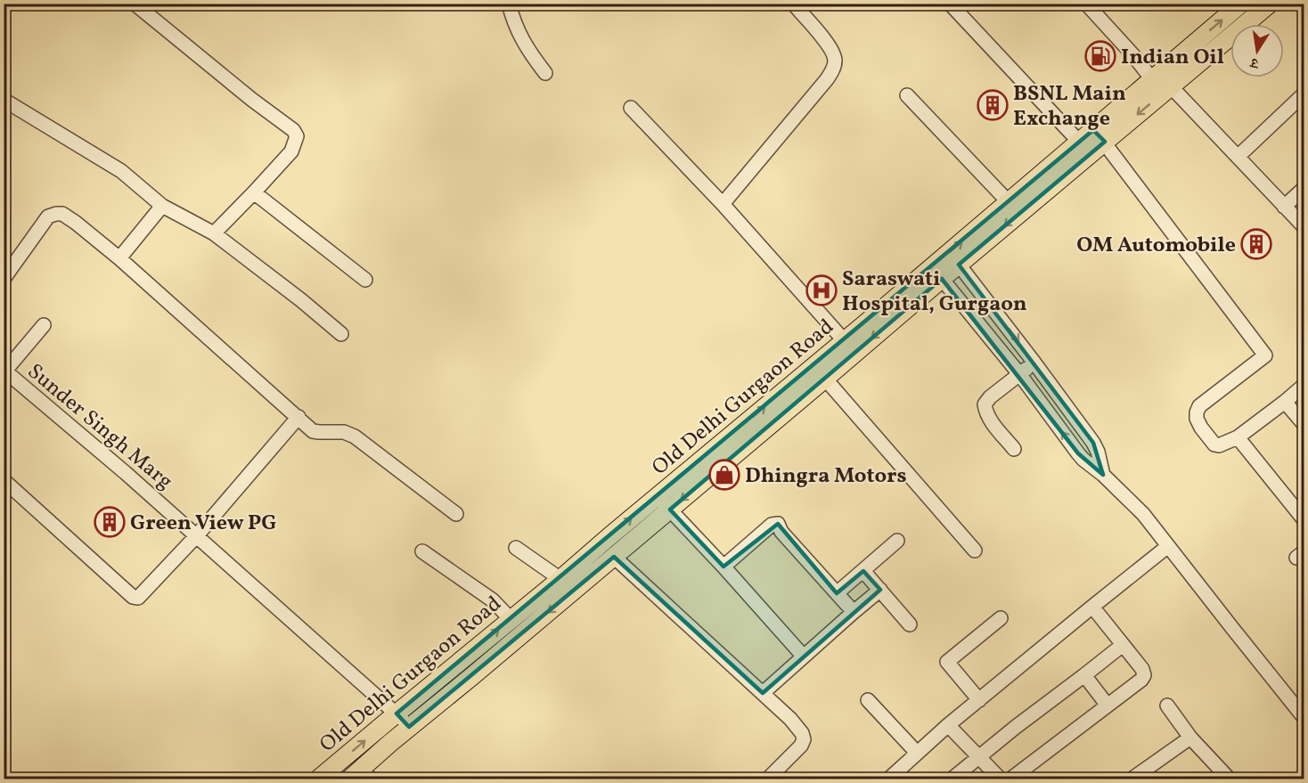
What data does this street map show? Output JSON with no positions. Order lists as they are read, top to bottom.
{
  "streets": {
    "main road": ["Old Delhi Gurgaon Road"],
    "street": ["Sunder Singh Marg"]
  },
  "crossings": [
    ["Old Delhi Gurgaon Road", "Sunder Singh Marg"]
  ],
  "places": {
    "fuel station": ["Indian Oil"],
    "building": ["BSNL Main Exchange", "OM Automobile", "Green View PG"],
    "hospital": ["Saraswati Hospital, Gurgaon"],
    "shop": ["Dhingra Motors"]
  },
  "north": "bottom"
}
